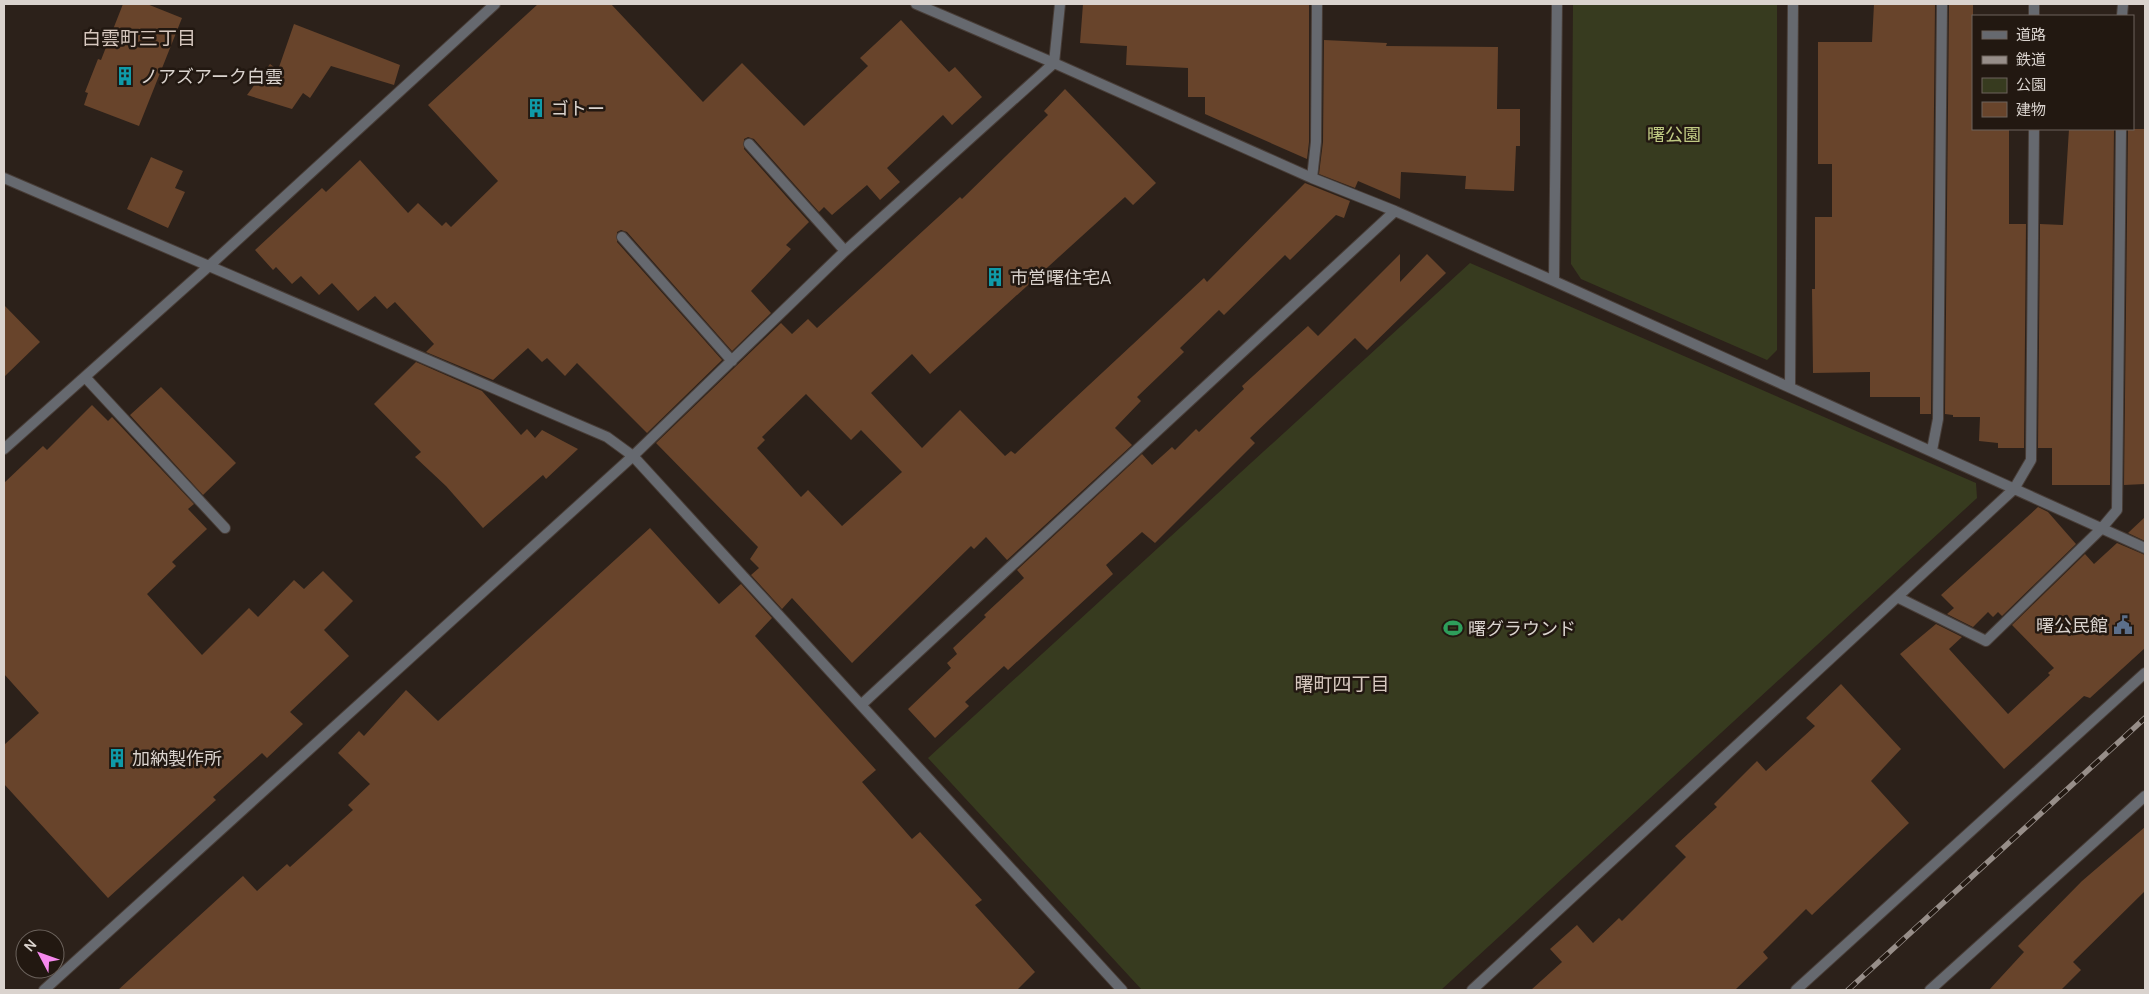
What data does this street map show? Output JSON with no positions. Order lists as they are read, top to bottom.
{
  "districts": ["白雲町三丁目", "曙町四丁目"],
  "parks": ["曙公園"],
  "places": {
    "building": [
      "ノアズアーク白雲",
      "ゴトー",
      "市営曙住宅A",
      "加納製作所"
    ],
    "public building": ["曙公民館"],
    "sports": ["曙グラウンド"]
  },
  "legend": [
    "道路",
    "鉄道",
    "公園",
    "建物"
  ],
  "north": "top left"
}
